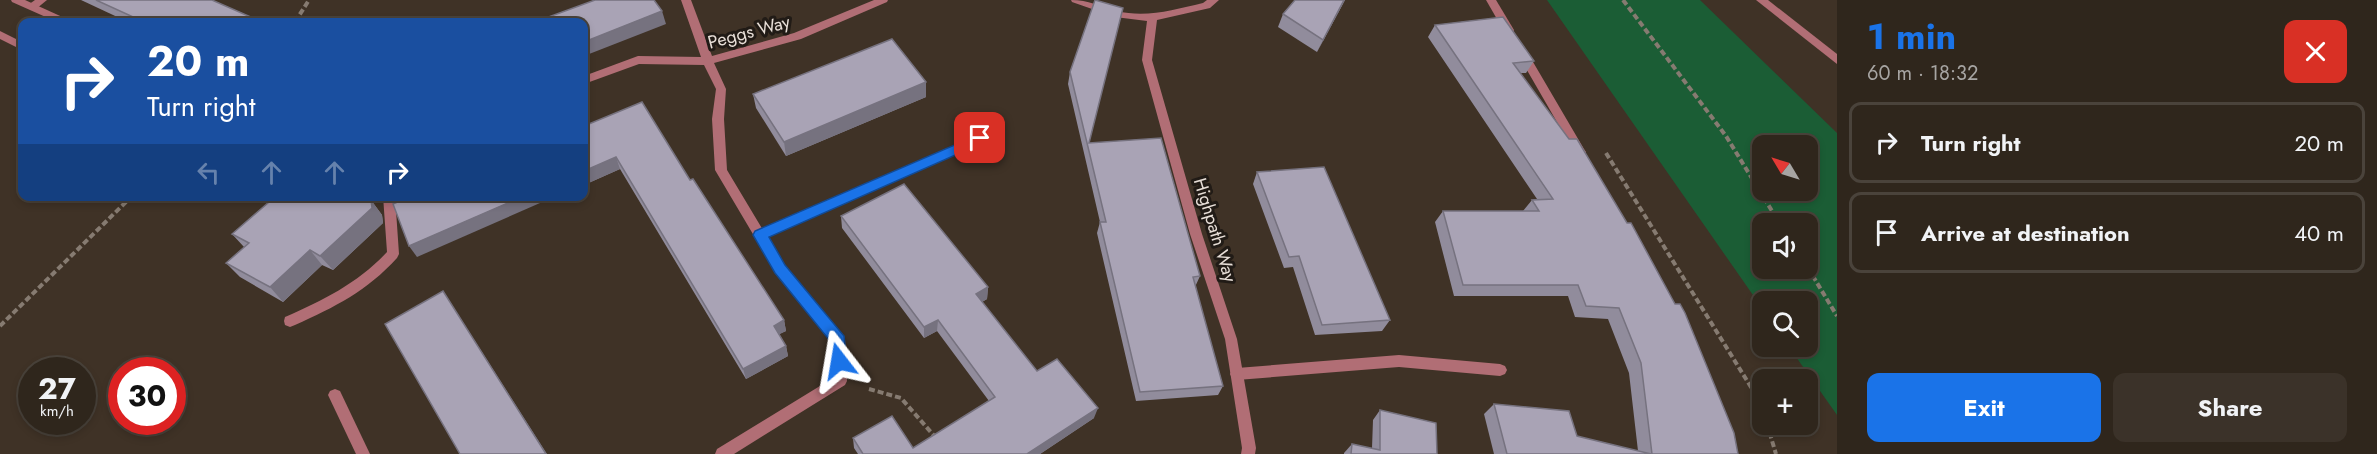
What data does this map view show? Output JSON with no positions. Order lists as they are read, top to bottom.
{
  "streets": {
    "street": ["Peggs Way", "Highpath Way"]
  },
  "north": "top left",
  "page": {
    "heading": ["1 min", "60 m · 18:32"],
    "turn": ["20 m", "Turn right"],
    "list": [
      {
        "name": "Turn right",
        "value": "20 m"
      },
      {
        "name": "Arrive at destination",
        "value": "40 m"
      }
    ],
    "map_buttons": "+",
    "speed": "27 km/h",
    "limit": "30",
    "buttons": ["Exit", "Share"]
  }
}
